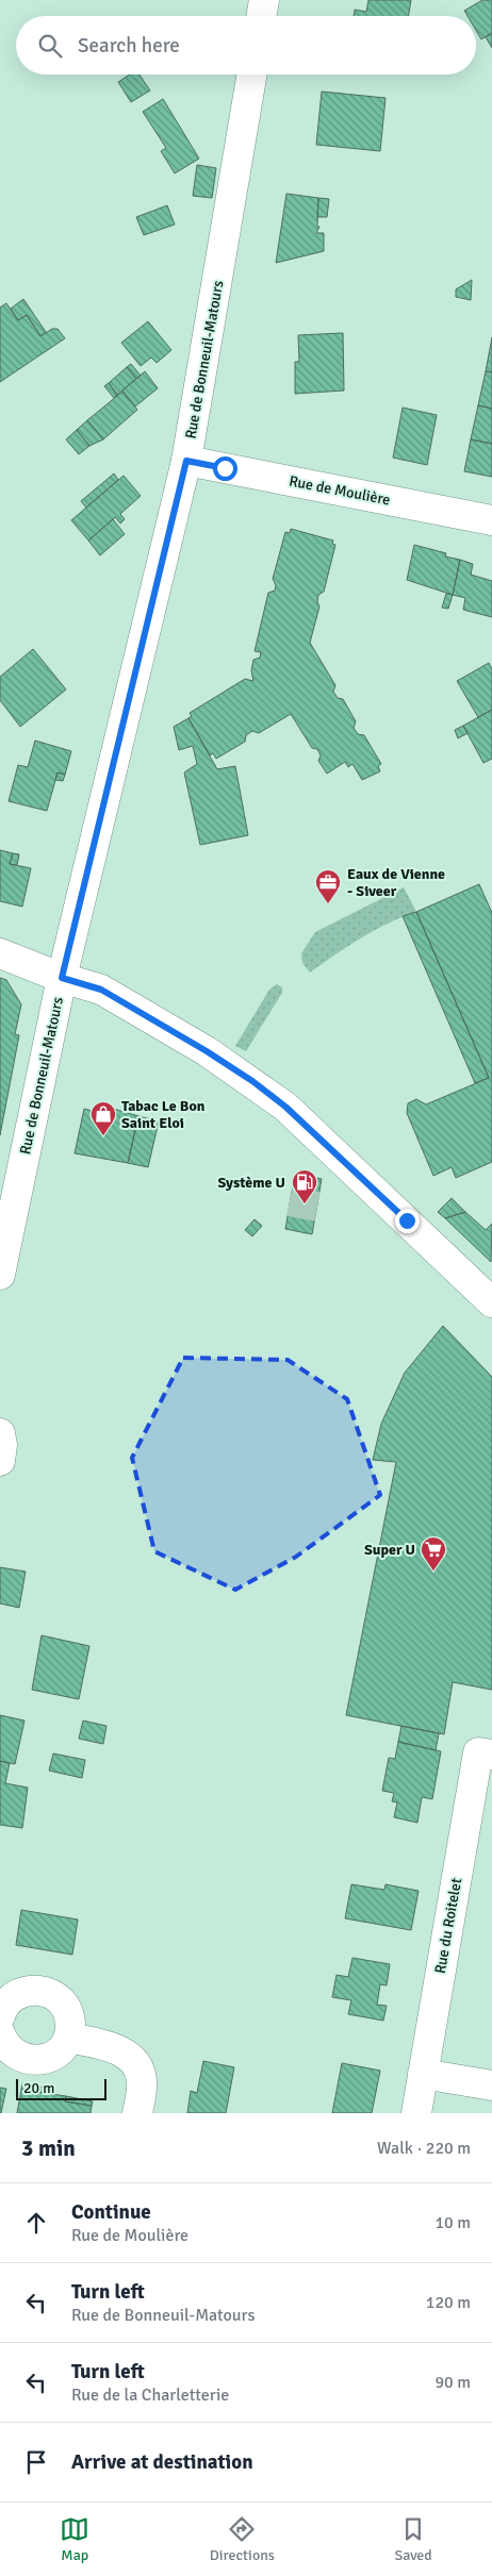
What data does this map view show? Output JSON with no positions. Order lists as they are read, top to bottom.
{
  "streets": {
    "street": ["Rue de Bonneuil-Matours", "Rue de Moulière", "Rue du Roitelet"]
  },
  "crossings": [
    ["Rue de Bonneuil-Matours", "Rue de Moulière"]
  ],
  "places": {
    "office": ["Eaux de Vienne - Siveer"],
    "shop": ["Tabac Le Bon Saint Eloi"],
    "fuel station": ["Système U"],
    "supermarket": ["Super U"]
  },
  "scale_bar": "20 m",
  "page": {
    "search": "Search here",
    "scale": "20 m",
    "heading": ["3 min", "Walk · 220 m"],
    "list": [
      ["Continue", "Rue de Moulière", "10 m"],
      ["Turn left", "Rue de Bonneuil-Matours", "120 m"],
      ["Turn left", "Rue de la Charletterie", "90 m"],
      "Arrive at destination"
    ],
    "nav": ["Map", "Directions", "Saved"]
  }
}
